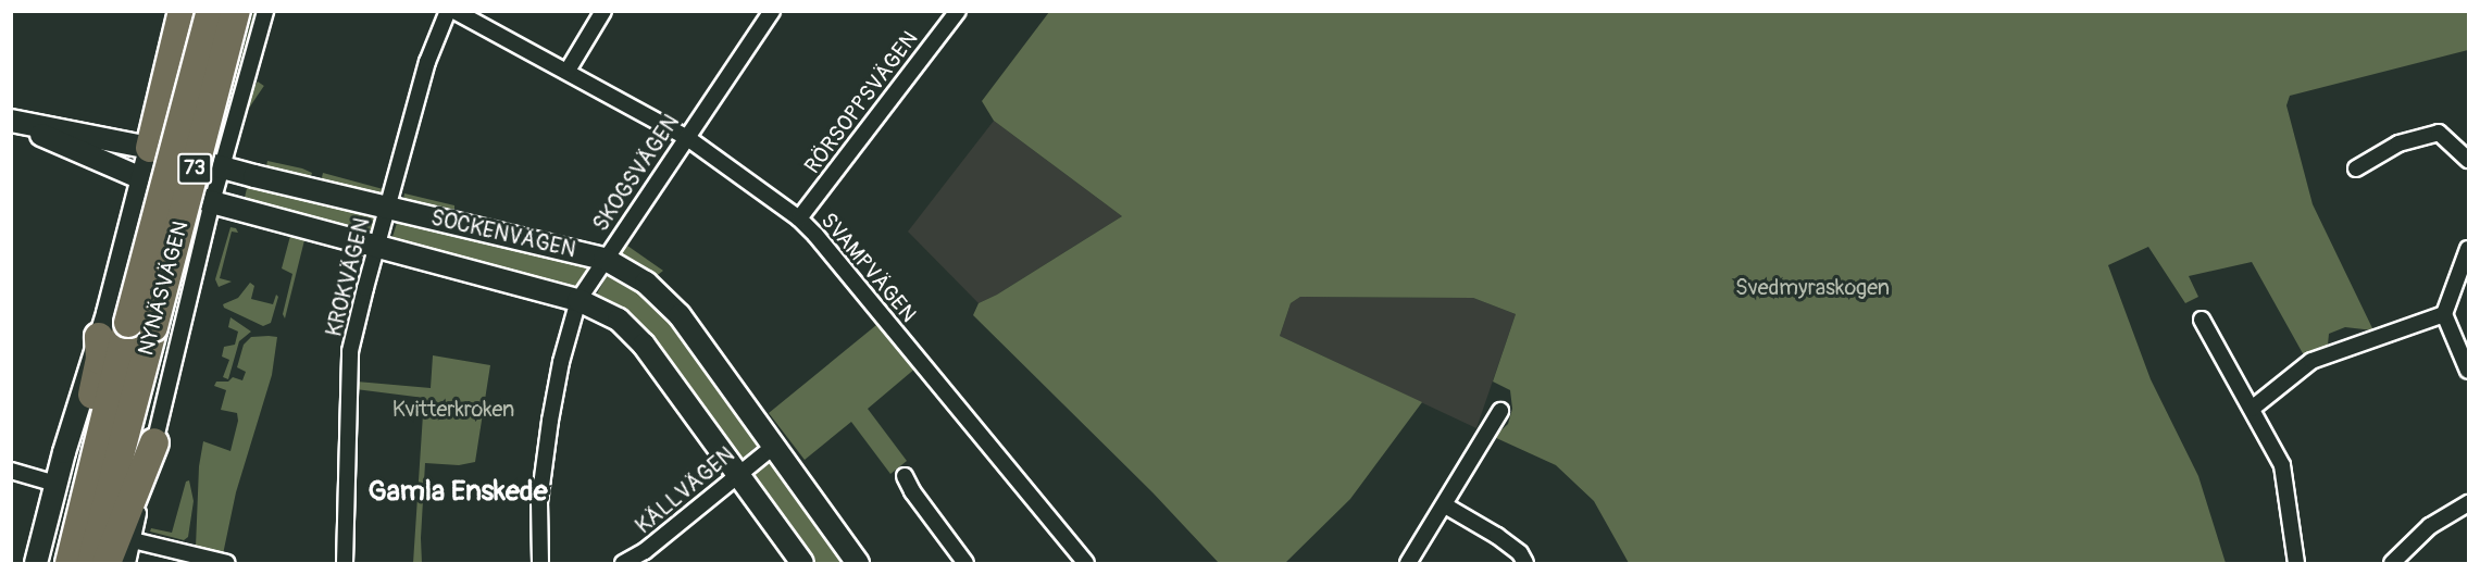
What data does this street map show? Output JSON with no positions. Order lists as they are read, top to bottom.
{
  "streets": {
    "highway": ["73", "NYNÄSVÄGEN"],
    "street": [
      "RÖRSOPPSVÄGEN",
      "SKOGSVÄGEN",
      "SOCKENVÄGEN",
      "SVAMPVÄGEN",
      "KROKVÄGEN",
      "KÄLLVÄGEN"
    ]
  },
  "crossings": [
    ["RÖRSOPPSVÄGEN", "SVAMPVÄGEN"],
    ["SKOGSVÄGEN", "SOCKENVÄGEN"],
    ["SKOGSVÄGEN", "SVAMPVÄGEN"],
    ["SOCKENVÄGEN", "KROKVÄGEN"],
    ["SOCKENVÄGEN", "NYNÄSVÄGEN"],
    ["SOCKENVÄGEN", "KÄLLVÄGEN"]
  ],
  "districts": ["Gamla Enskede"],
  "parks": ["Svedmyraskogen", "Kvitterkroken"]
}
